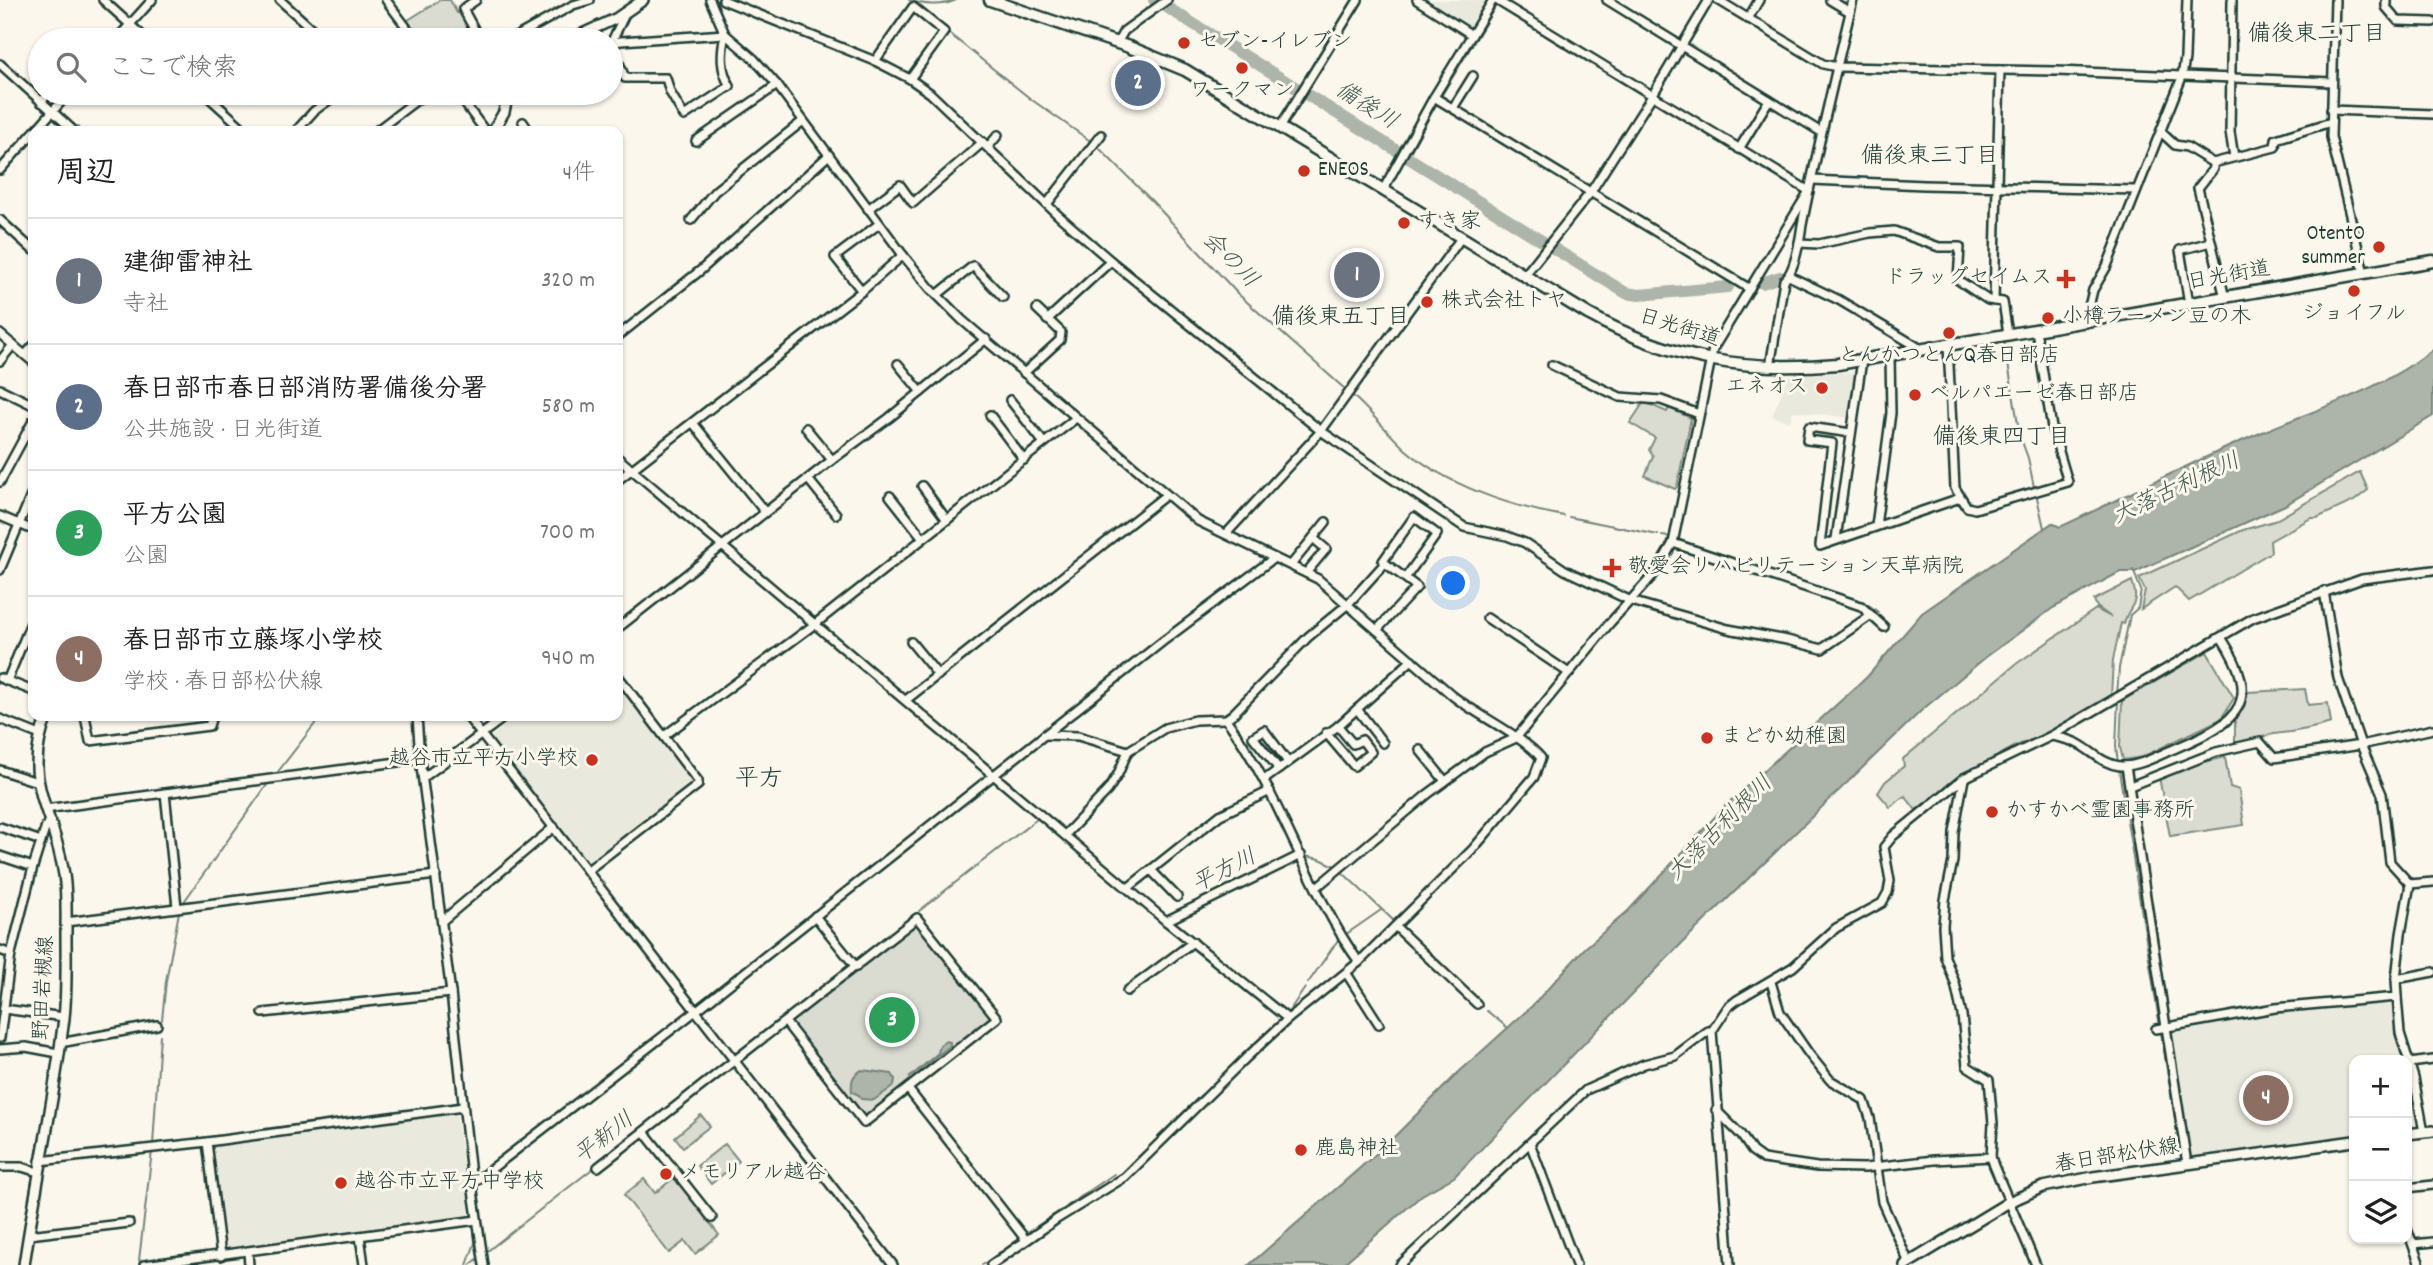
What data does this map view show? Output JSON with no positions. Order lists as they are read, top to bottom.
{
  "streets": {
    "highway": ["日光街道"],
    "main road": ["野田岩槻線", "春日部松伏線"]
  },
  "districts": [
    "備後東二丁目",
    "備後東三丁目",
    "備後東五丁目",
    "備後東四丁目",
    "平方"
  ],
  "water": [
    "備後川",
    "会の川",
    "大落古利根川",
    "平方川",
    "平新川"
  ],
  "places": {
    "other": [
      "セブン-イレブン",
      "ワークマン",
      "ENEOS",
      "すき家",
      "OtentO summer",
      "ジョイフル",
      "株式会社トヤ",
      "小樽ラーメン豆の木",
      "とんかつとんQ春日部店",
      "エネオス",
      "ベルパエーゼ春日部店",
      "まどか幼稚園",
      "越谷市立平方小学校",
      "かすかべ霊園事務所",
      "鹿島神社",
      "メモリアル越谷",
      "越谷市立平方中学校"
    ],
    "health": ["ドラッグセイムス", "敬愛会リハビリテーション天草病院"]
  },
  "page": {
    "search": "ここで検索",
    "pins": [
      "2",
      "1",
      "3",
      "4"
    ],
    "heading": ["周辺", "4件"],
    "list": [
      {
        "mark": "1",
        "name": "建御雷神社",
        "note": "寺社",
        "value": "320 m"
      },
      {
        "mark": "2",
        "name": "春日部市春日部消防署備後分署",
        "note": "公共施設 · 日光街道",
        "value": "580 m"
      },
      {
        "mark": "3",
        "name": "平方公園",
        "note": "公園",
        "value": "700 m"
      },
      {
        "mark": "4",
        "name": "春日部市立藤塚小学校",
        "note": "学校 · 春日部松伏線",
        "value": "940 m"
      }
    ],
    "map_buttons": ["+", "−"]
  }
}
